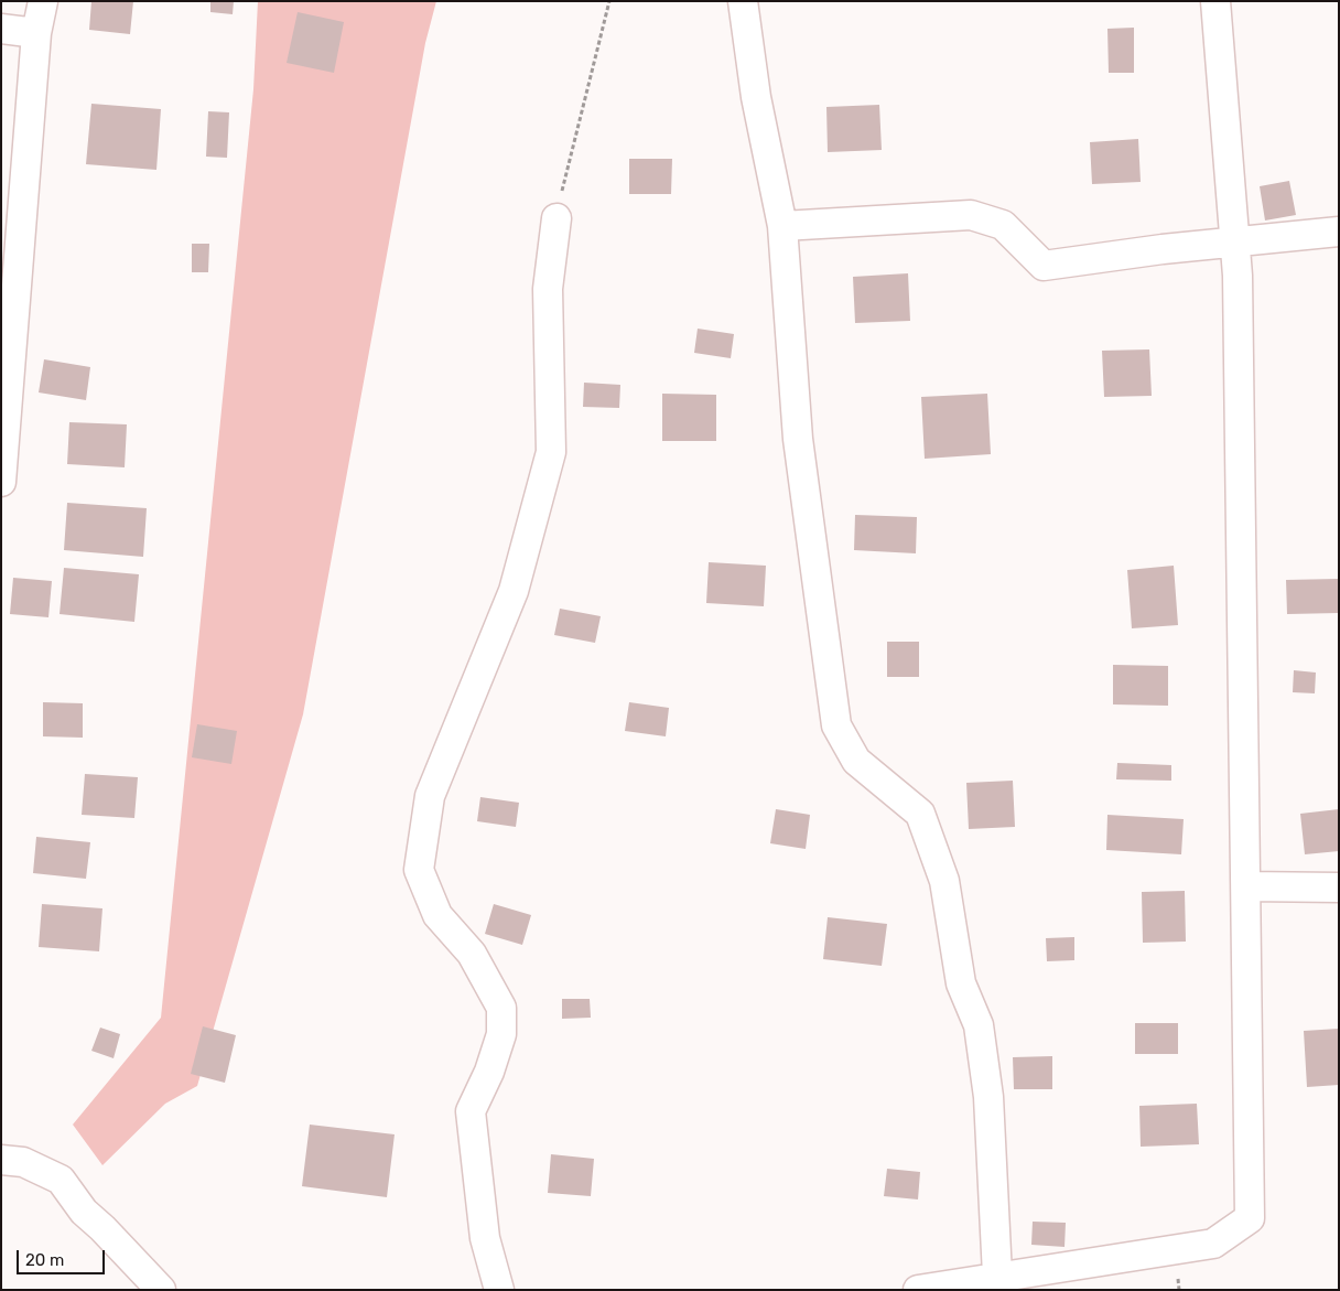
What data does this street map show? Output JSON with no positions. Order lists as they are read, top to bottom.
{
  "scale_bar": "20 m"
}
